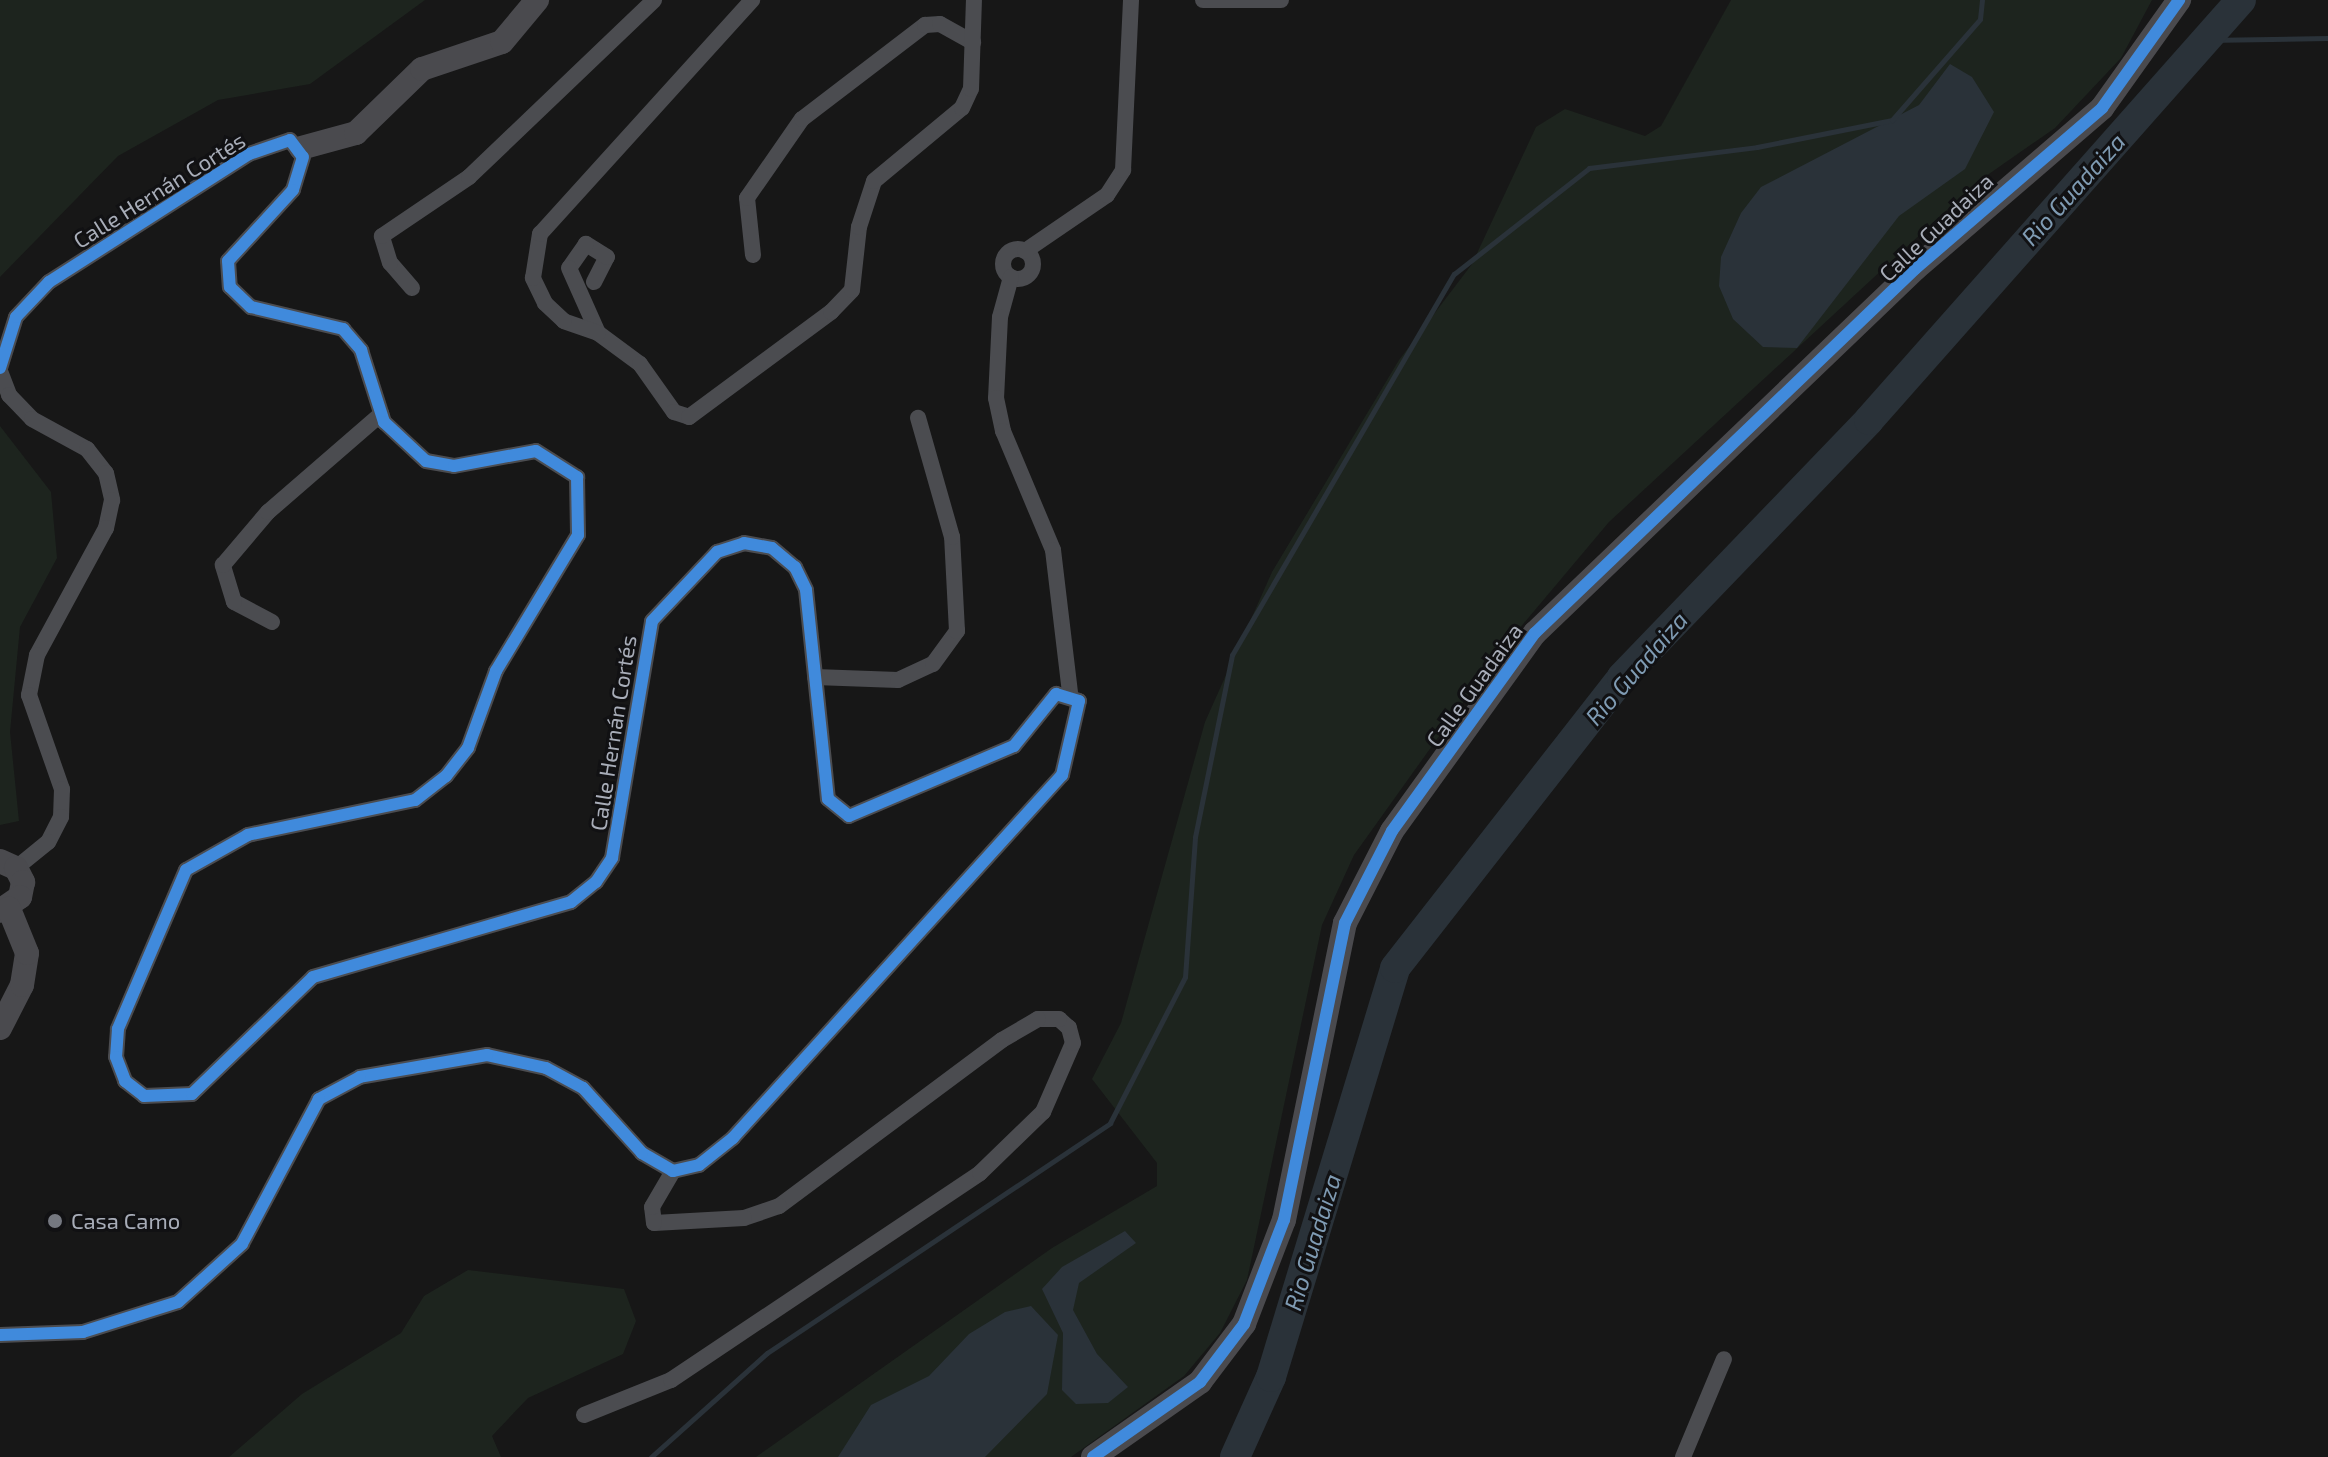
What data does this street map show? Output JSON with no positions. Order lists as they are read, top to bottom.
{
  "streets": {
    "street": ["Calle Hernán Cortés", "Calle Guadaiza"]
  },
  "water": ["Rio Guadaiza"],
  "places": ["Casa Camo"]
}
